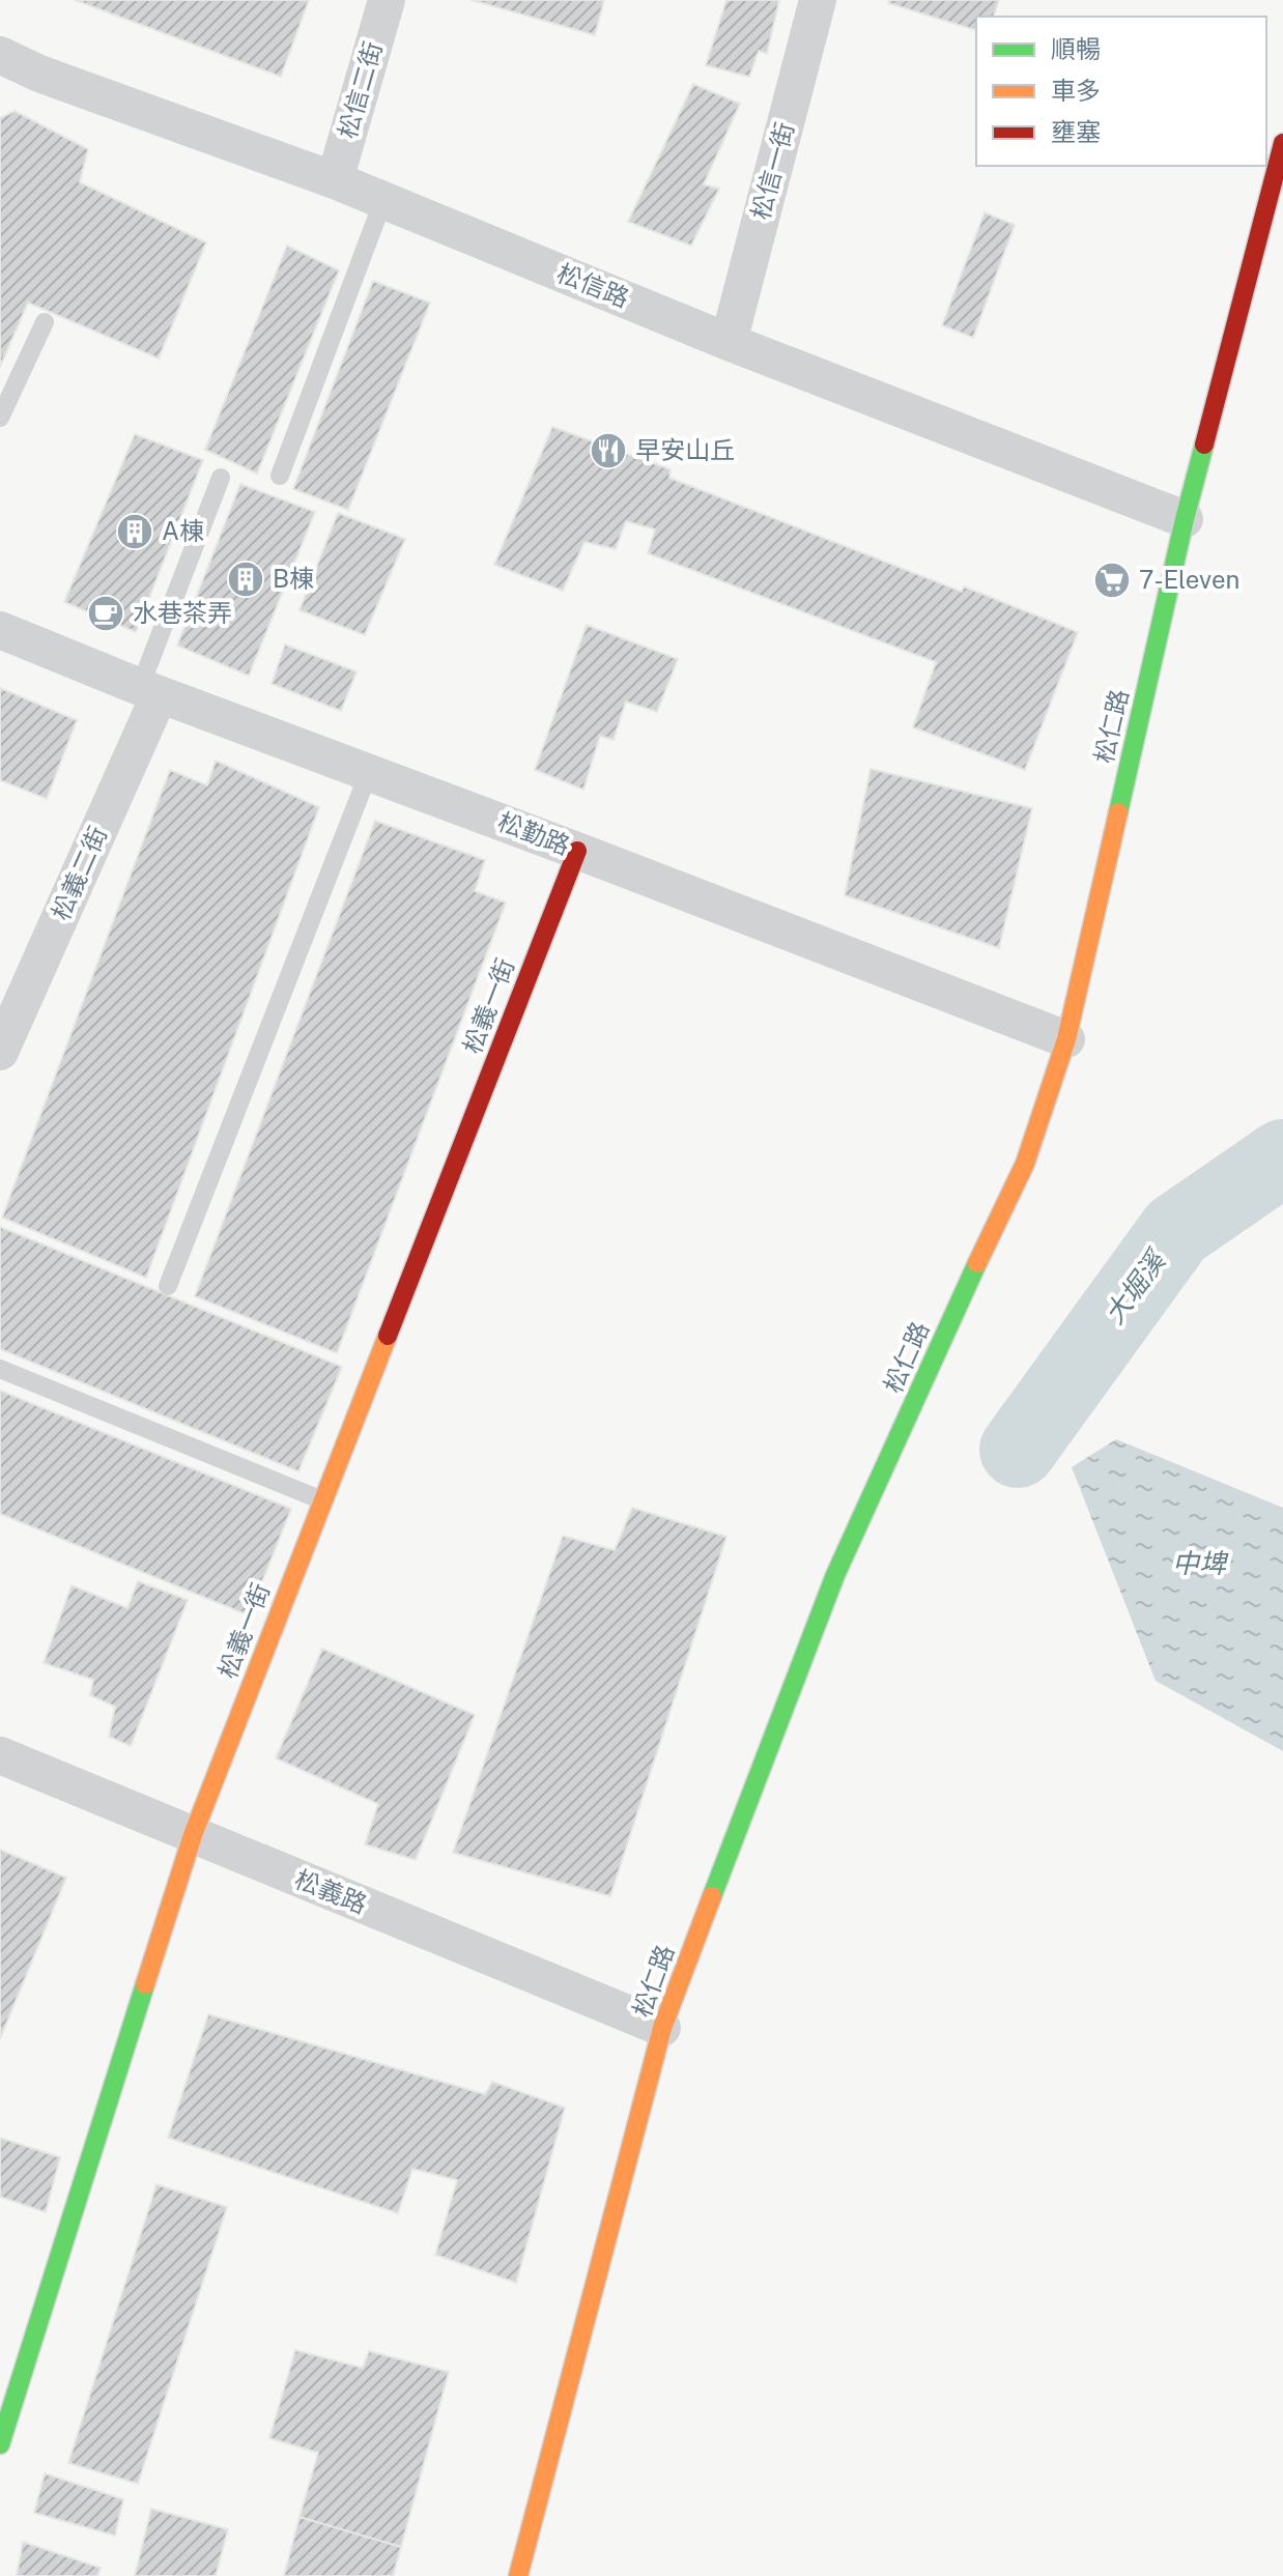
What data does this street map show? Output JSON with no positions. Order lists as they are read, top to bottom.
{
  "streets": {
    "street": [
      "松信二街",
      "松信一街",
      "松信路",
      "松仁路",
      "松勤路",
      "松義二街",
      "松義一街",
      "松義路"
    ]
  },
  "crossings": [
    ["松信二街", "松信路"],
    ["松信一街", "松信路"],
    ["松信路", "松仁路"],
    ["松仁路", "松勤路"],
    ["松仁路", "松義路"],
    ["松勤路", "松義二街"],
    ["松勤路", "松義一街"],
    ["松義一街", "松義路"]
  ],
  "water": ["大堀溪", "中埤"],
  "places": {
    "restaurant": ["早安山丘"],
    "building": ["A棟", "B棟"],
    "supermarket": ["7-Eleven"],
    "cafe": ["水巷茶弄"]
  },
  "legend": ["順暢", "車多", "壅塞"]
}
